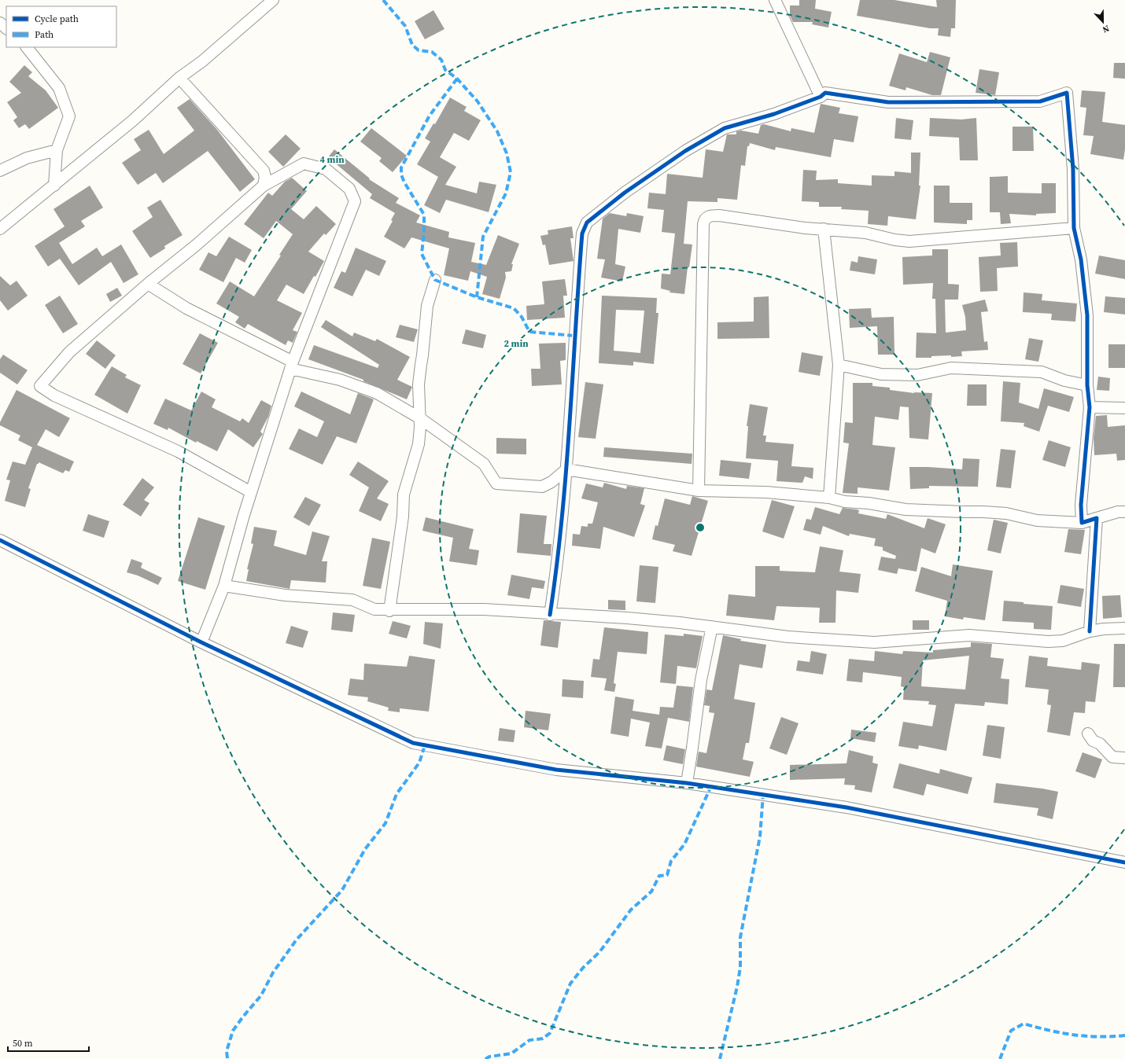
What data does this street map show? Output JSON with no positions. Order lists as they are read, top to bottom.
{
  "legend": ["Cycle path", "Path"],
  "scale_bar": "50 m",
  "north": "bottom",
  "rings": ["4 min", "2 min"]
}
